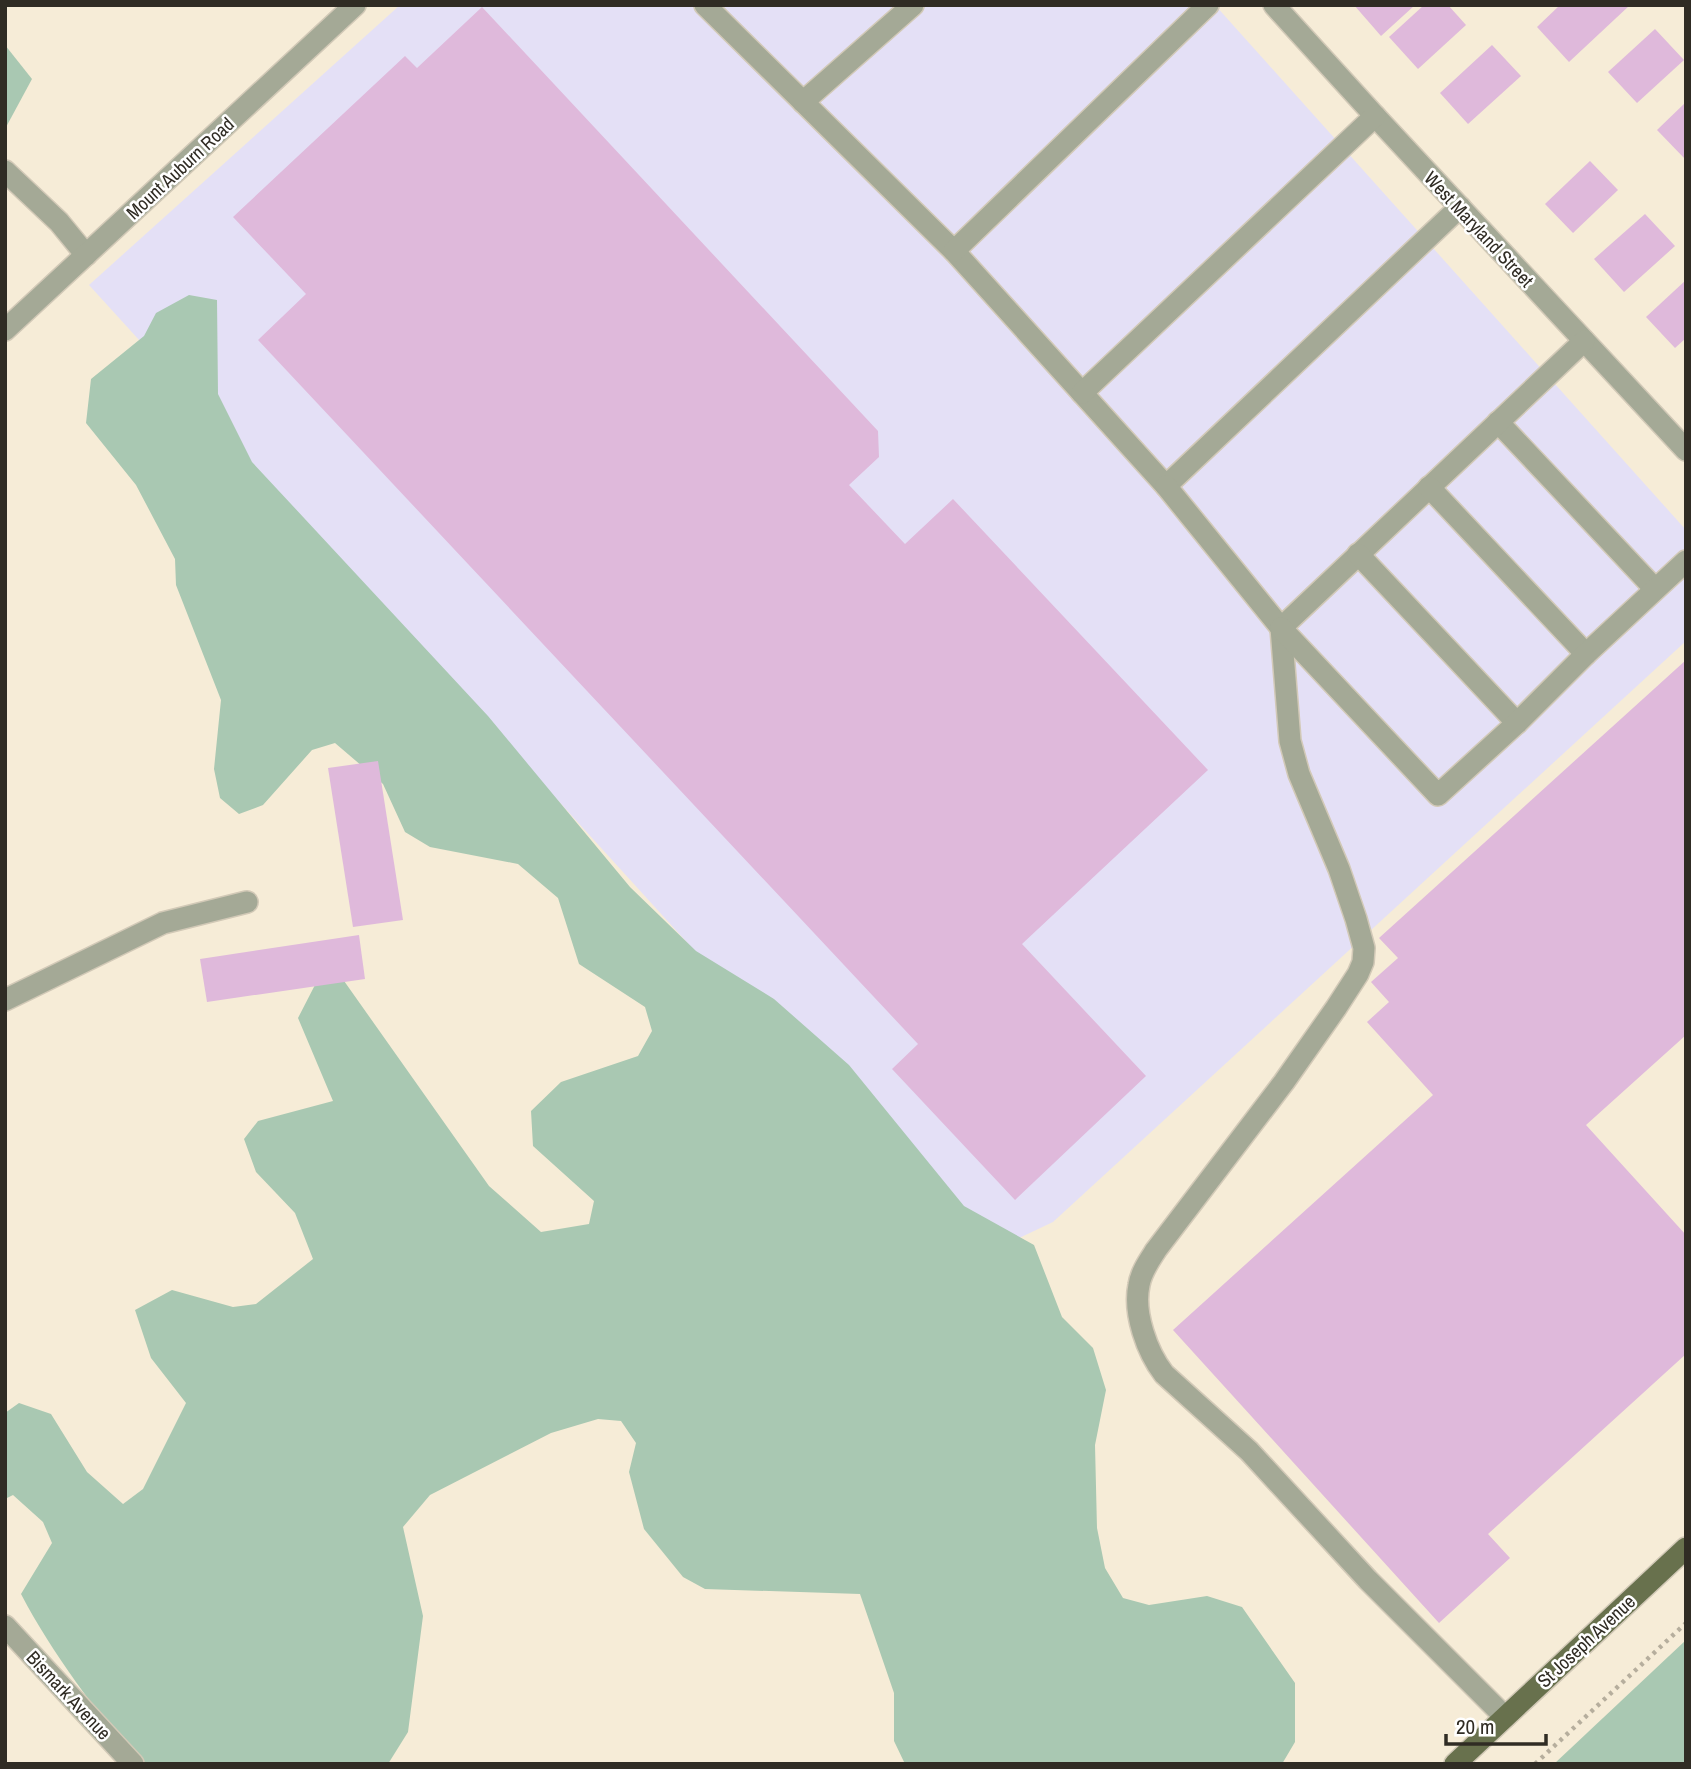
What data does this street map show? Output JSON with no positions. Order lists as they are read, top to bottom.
{
  "streets": {
    "main road": ["St Joseph Avenue"],
    "street": ["Mount Auburn Road", "West Maryland Street", "Bismark Avenue"]
  },
  "scale_bar": "20 m"
}
